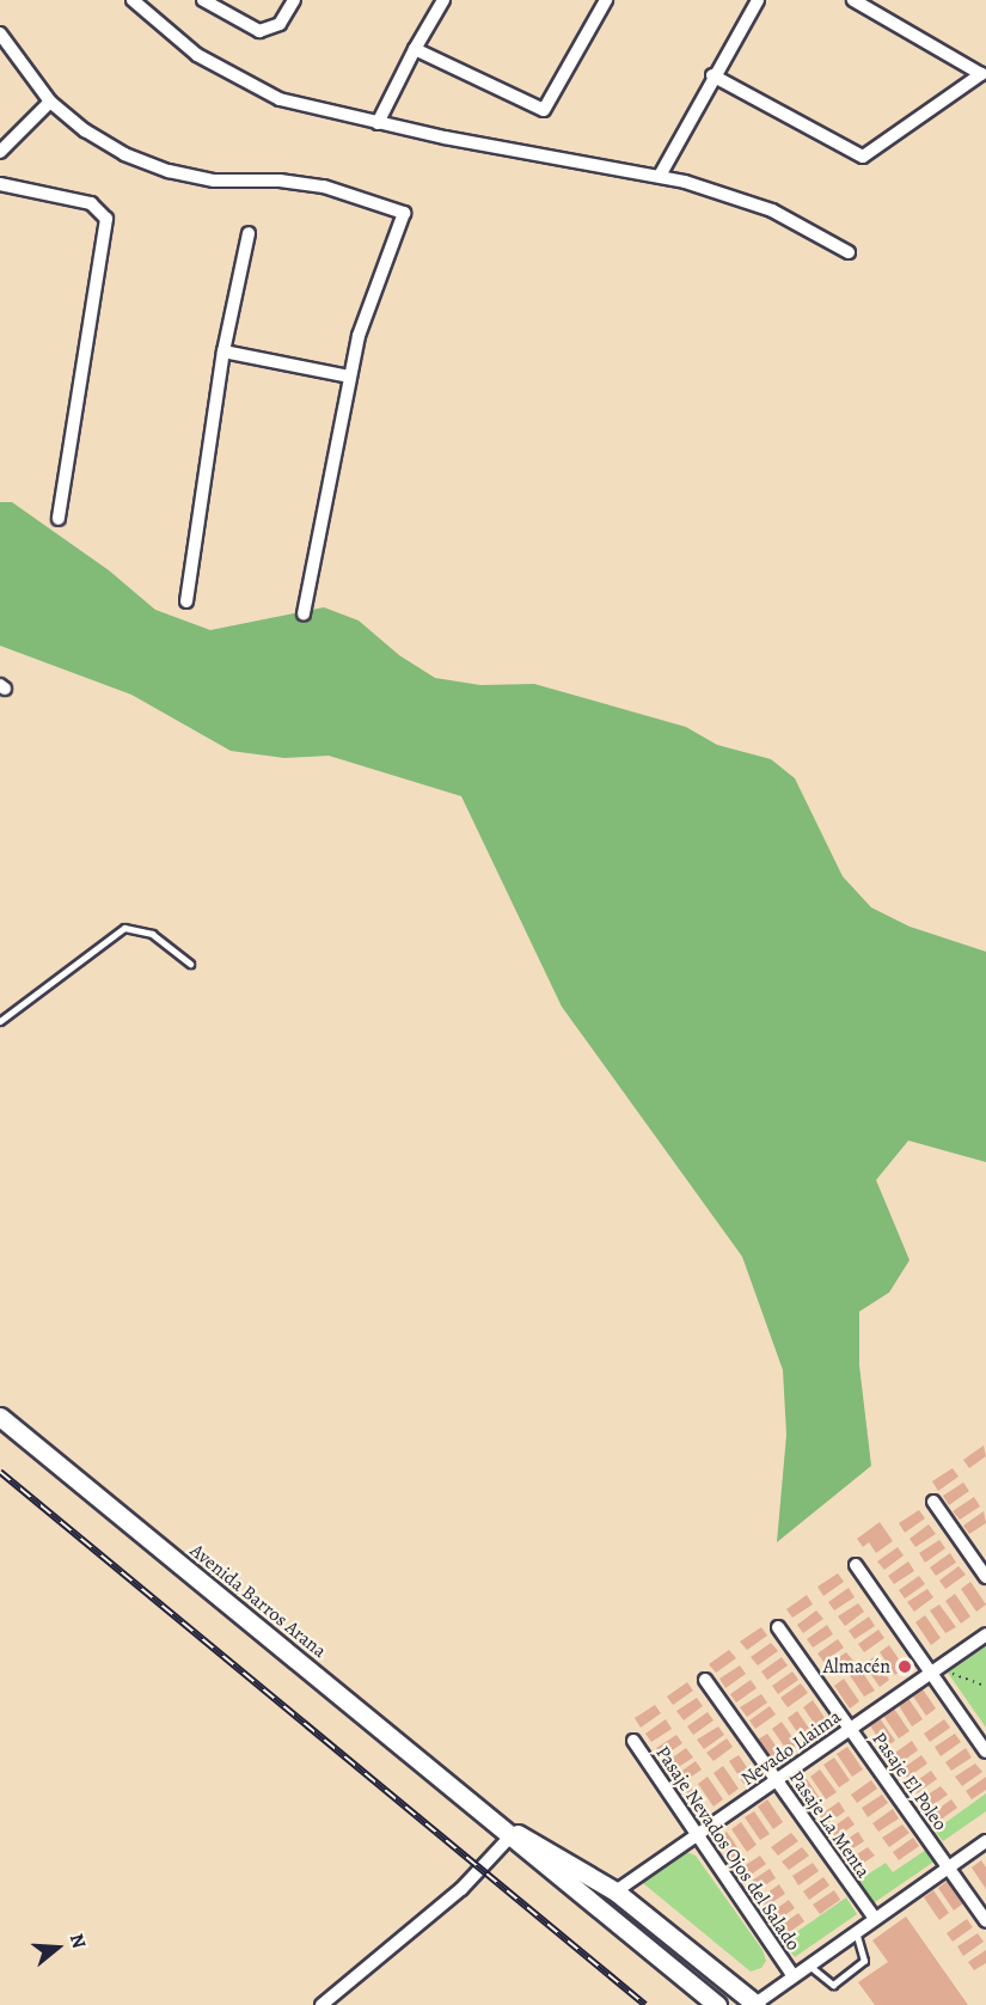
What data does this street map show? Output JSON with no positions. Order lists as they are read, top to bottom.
{
  "streets": {
    "main road": ["Avenida Barros Arana"],
    "street": [
      "Nevado Llaima",
      "Pasaje El Poleo",
      "Pasaje La Menta",
      "Pasaje Nevados Ojos del Salado"
    ]
  },
  "crossings": [
    ["Avenida Barros Arana", "Nevado Llaima"],
    ["Nevado Llaima", "Pasaje El Poleo"],
    ["Nevado Llaima", "Pasaje La Menta"],
    ["Nevado Llaima", "Pasaje Nevados Ojos del Salado"]
  ],
  "places": ["Almacén"],
  "north": "right"
}
